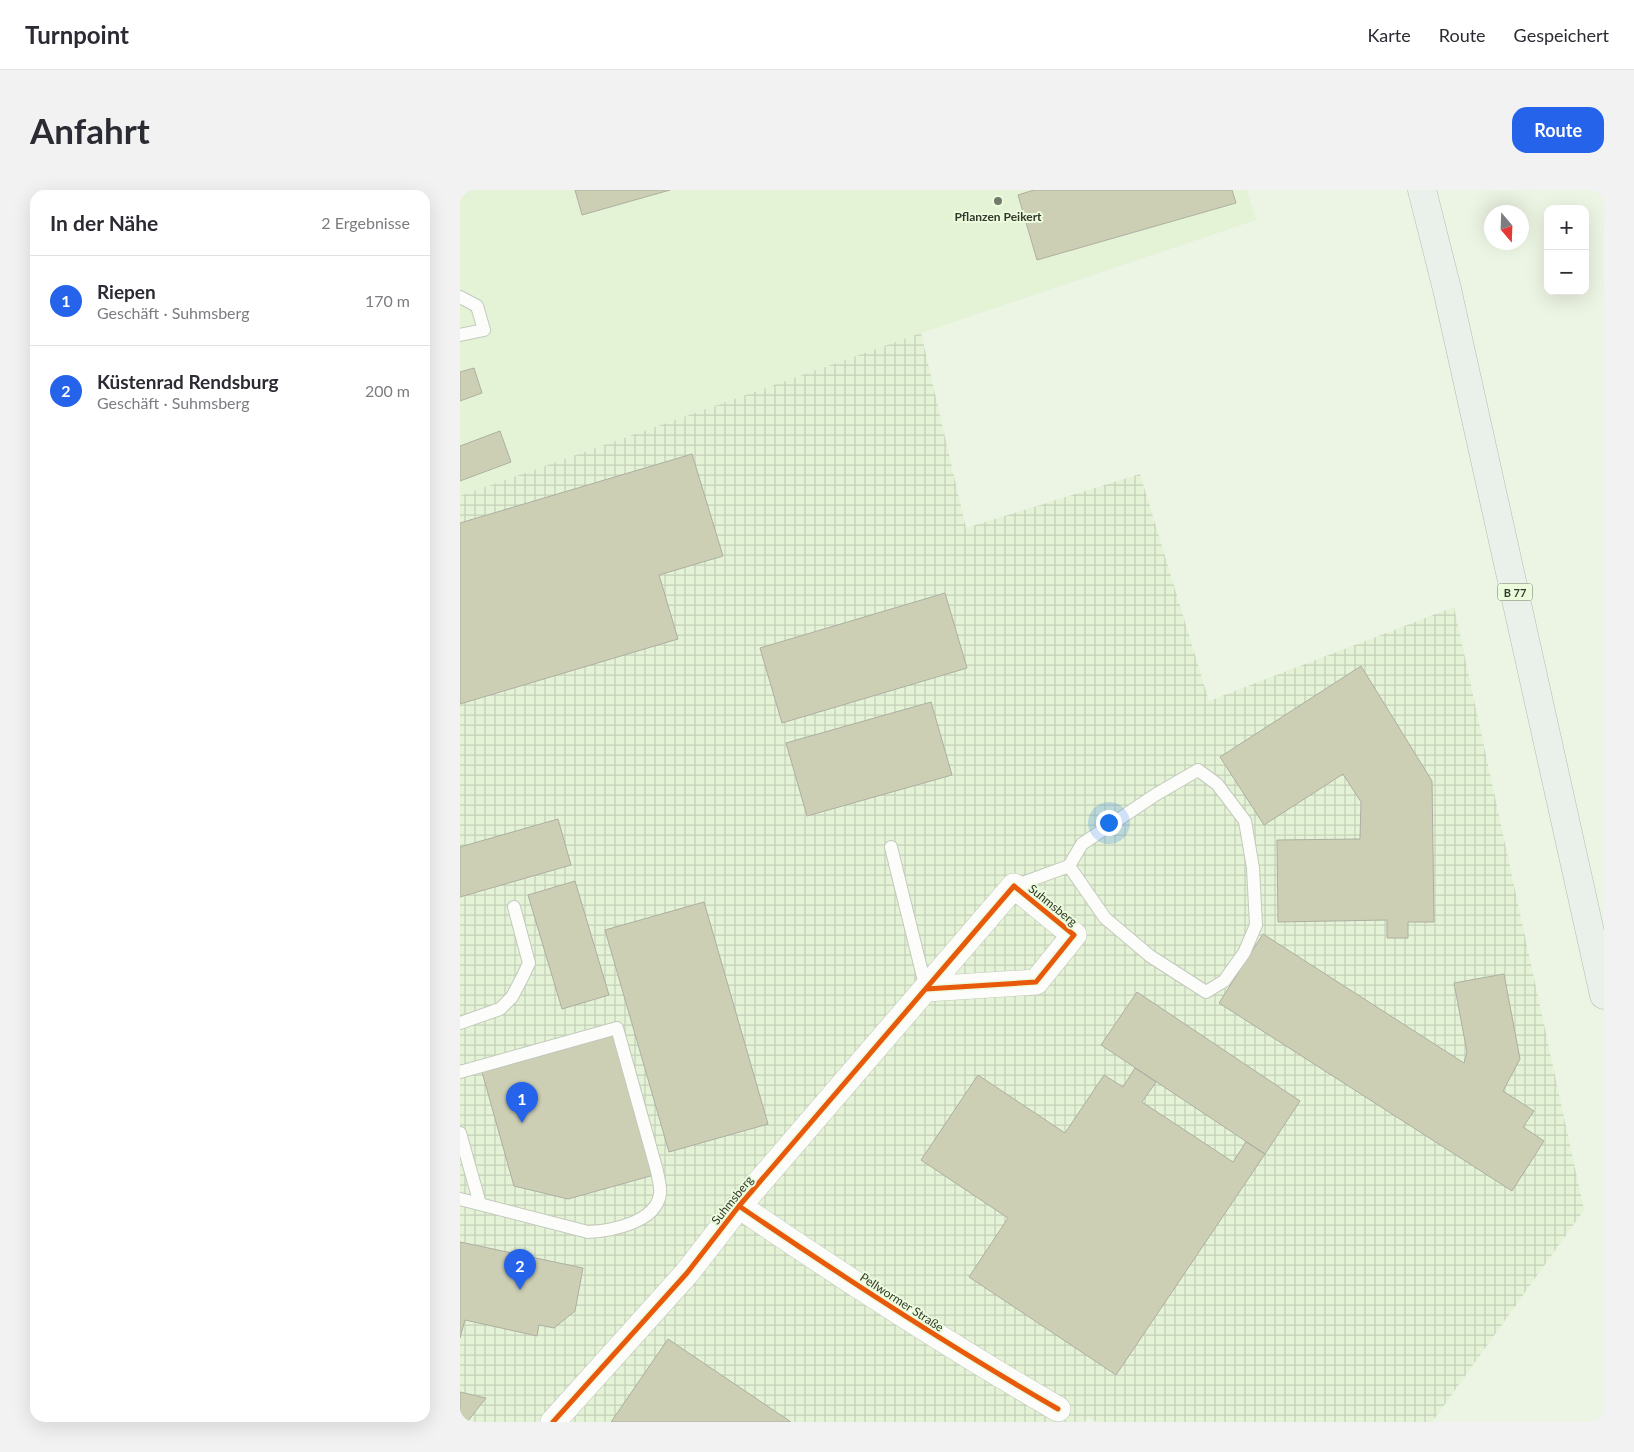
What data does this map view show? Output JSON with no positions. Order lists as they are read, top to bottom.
{
  "streets": {
    "main road": ["B 77"],
    "street": ["Suhmsberg", "Pellwormer Straße"]
  },
  "crossings": [
    ["Suhmsberg", "Pellwormer Straße"]
  ],
  "places": ["Pflanzen Peikert"],
  "north": "bottom",
  "page": {
    "header": "Turnpoint",
    "nav": ["Karte", "Route", "Gespeichert"],
    "buttons": "Route",
    "title": "Anfahrt",
    "heading": ["In der Nähe", "2 Ergebnisse"],
    "map_buttons": ["+", "−"],
    "list": [
      {
        "mark": "1",
        "name": "Riepen",
        "note": "Geschäft · Suhmsberg",
        "value": "170 m"
      },
      {
        "mark": "2",
        "name": "Küstenrad Rendsburg",
        "note": "Geschäft · Suhmsberg",
        "value": "200 m"
      }
    ],
    "pins": ["1", "2"]
  }
}
